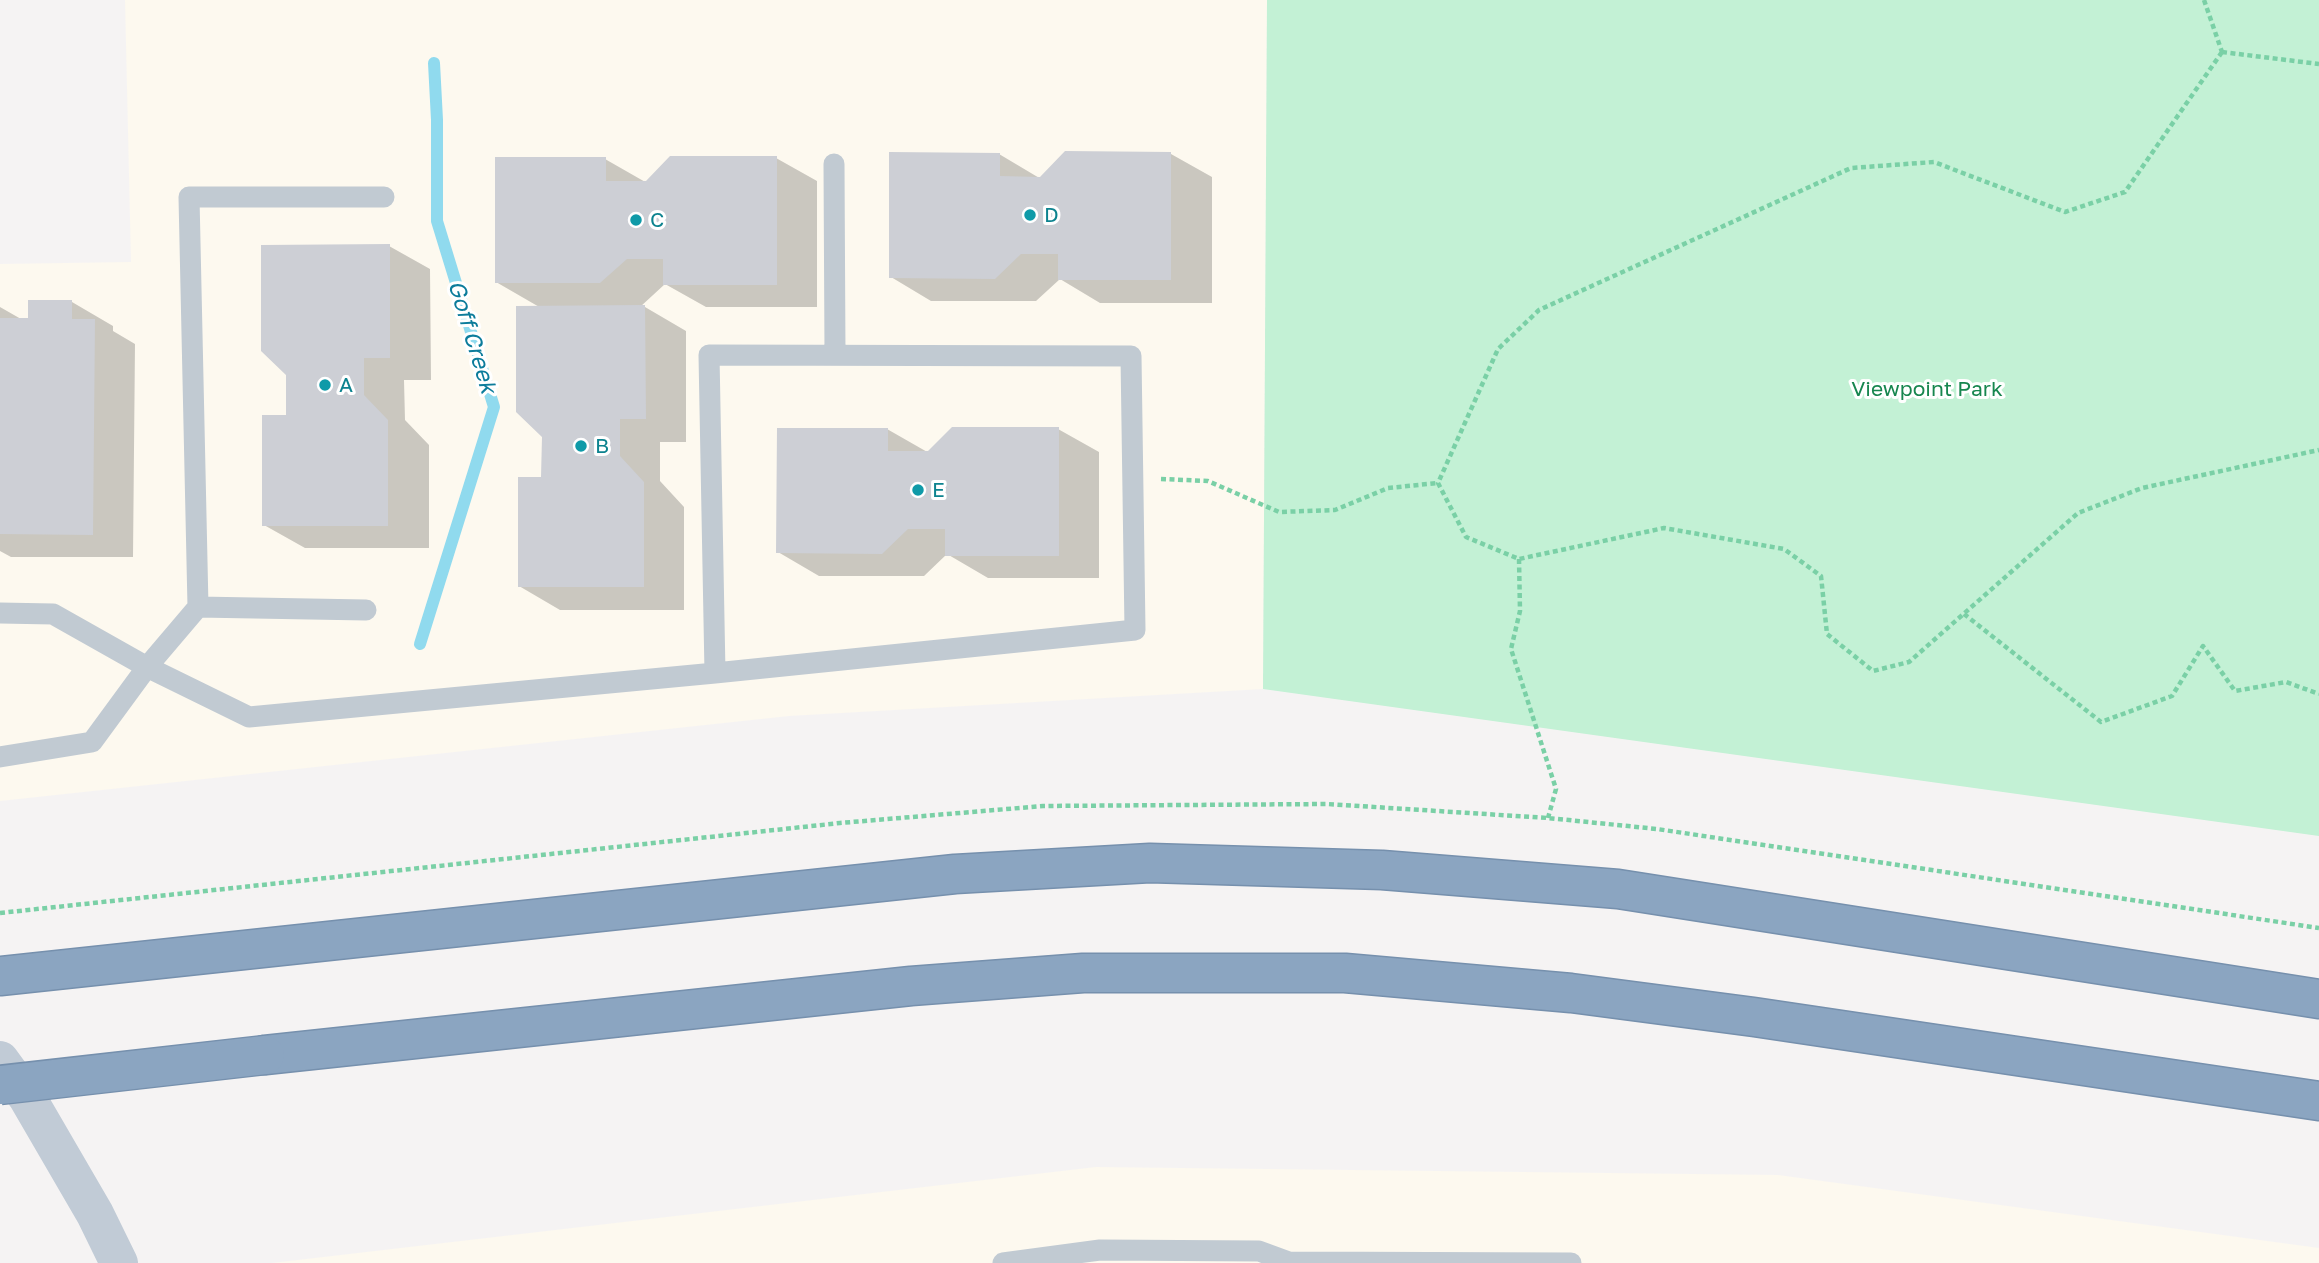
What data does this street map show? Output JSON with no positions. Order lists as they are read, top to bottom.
{
  "water": ["Goff Creek"],
  "parks": ["Viewpoint Park"],
  "places": [
    "D",
    "C",
    "A",
    "B",
    "E"
  ]
}
